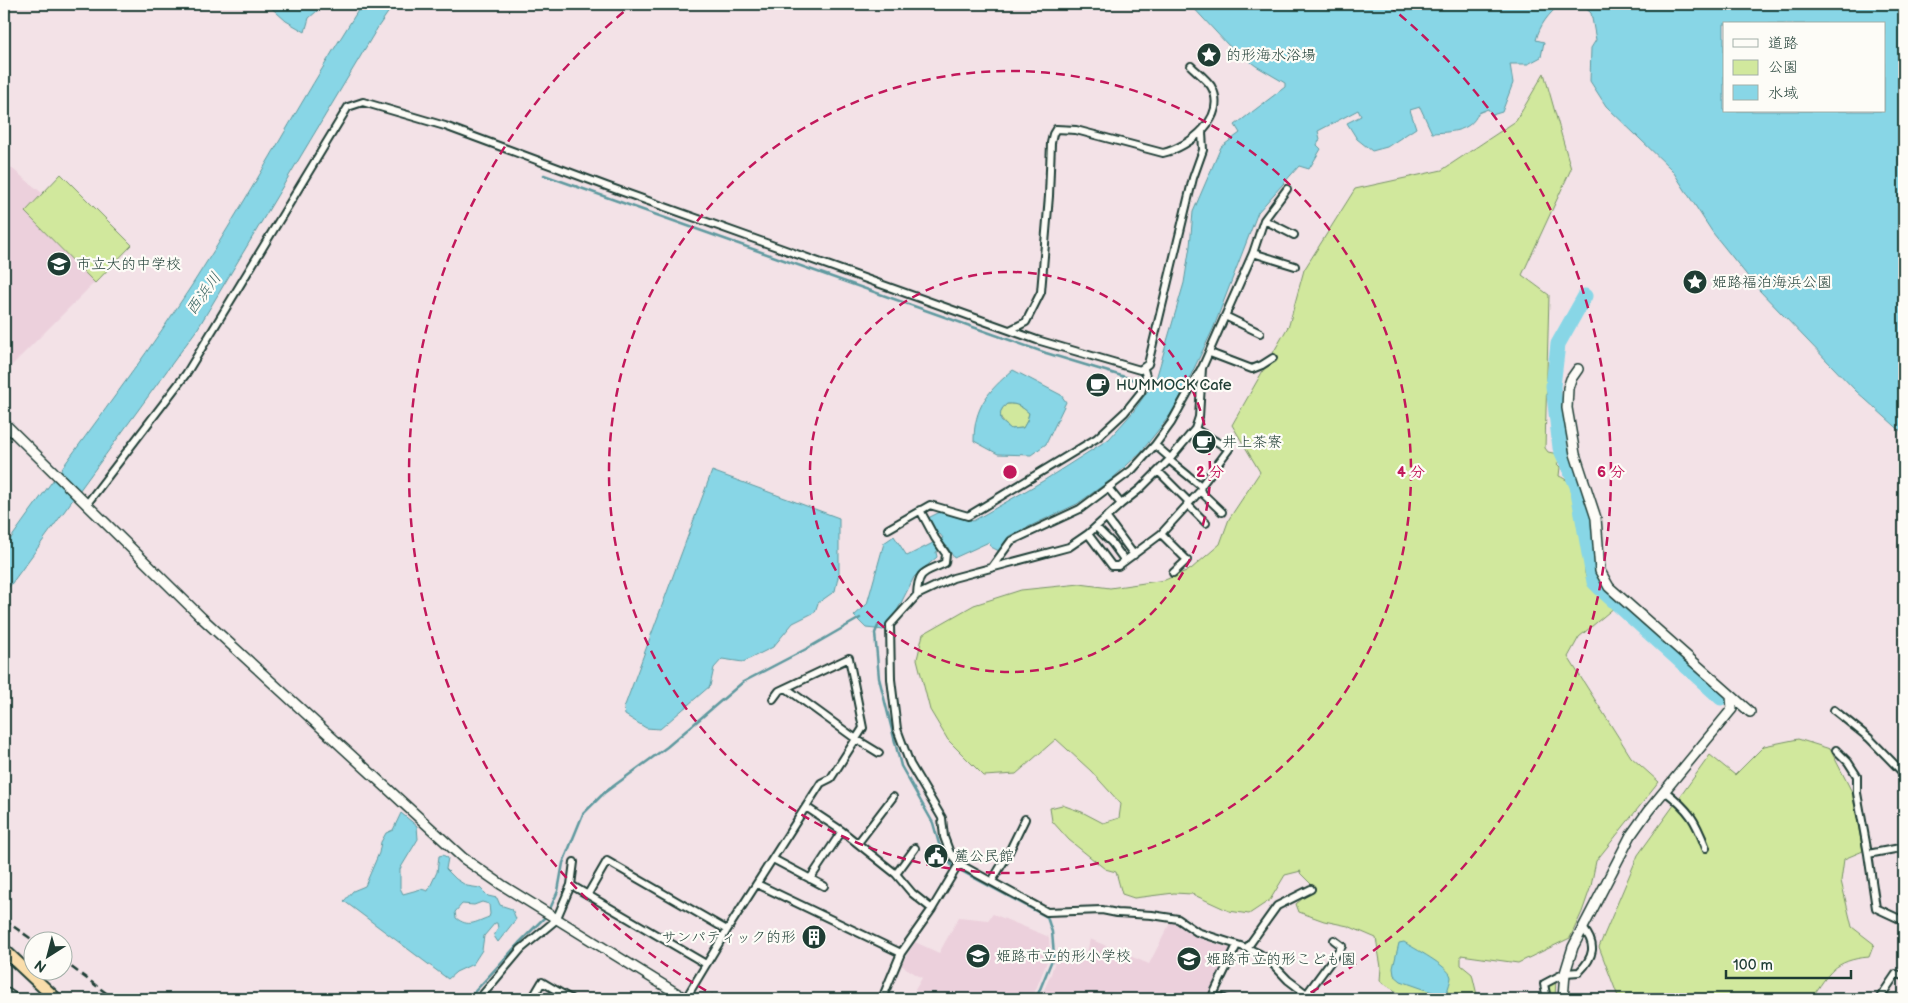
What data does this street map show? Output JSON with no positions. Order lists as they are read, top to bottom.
{
  "water": ["西浜川"],
  "places": {
    "place": ["的形海水浴場", "姫路福泊海浜公園"],
    "school or university": ["市立大的中学校", "姫路市立的形小学校", "姫路市立的形こども園"],
    "cafe": ["HUMMOCK Cafe", "井上茶寮"],
    "public building": ["麓公民館"],
    "building": ["サンパティック的形"]
  },
  "legend": ["道路", "公園", "水域"],
  "scale_bar": "100 m",
  "north": "bottom left",
  "rings": ["2 分", "4 分", "6 分"]
}
